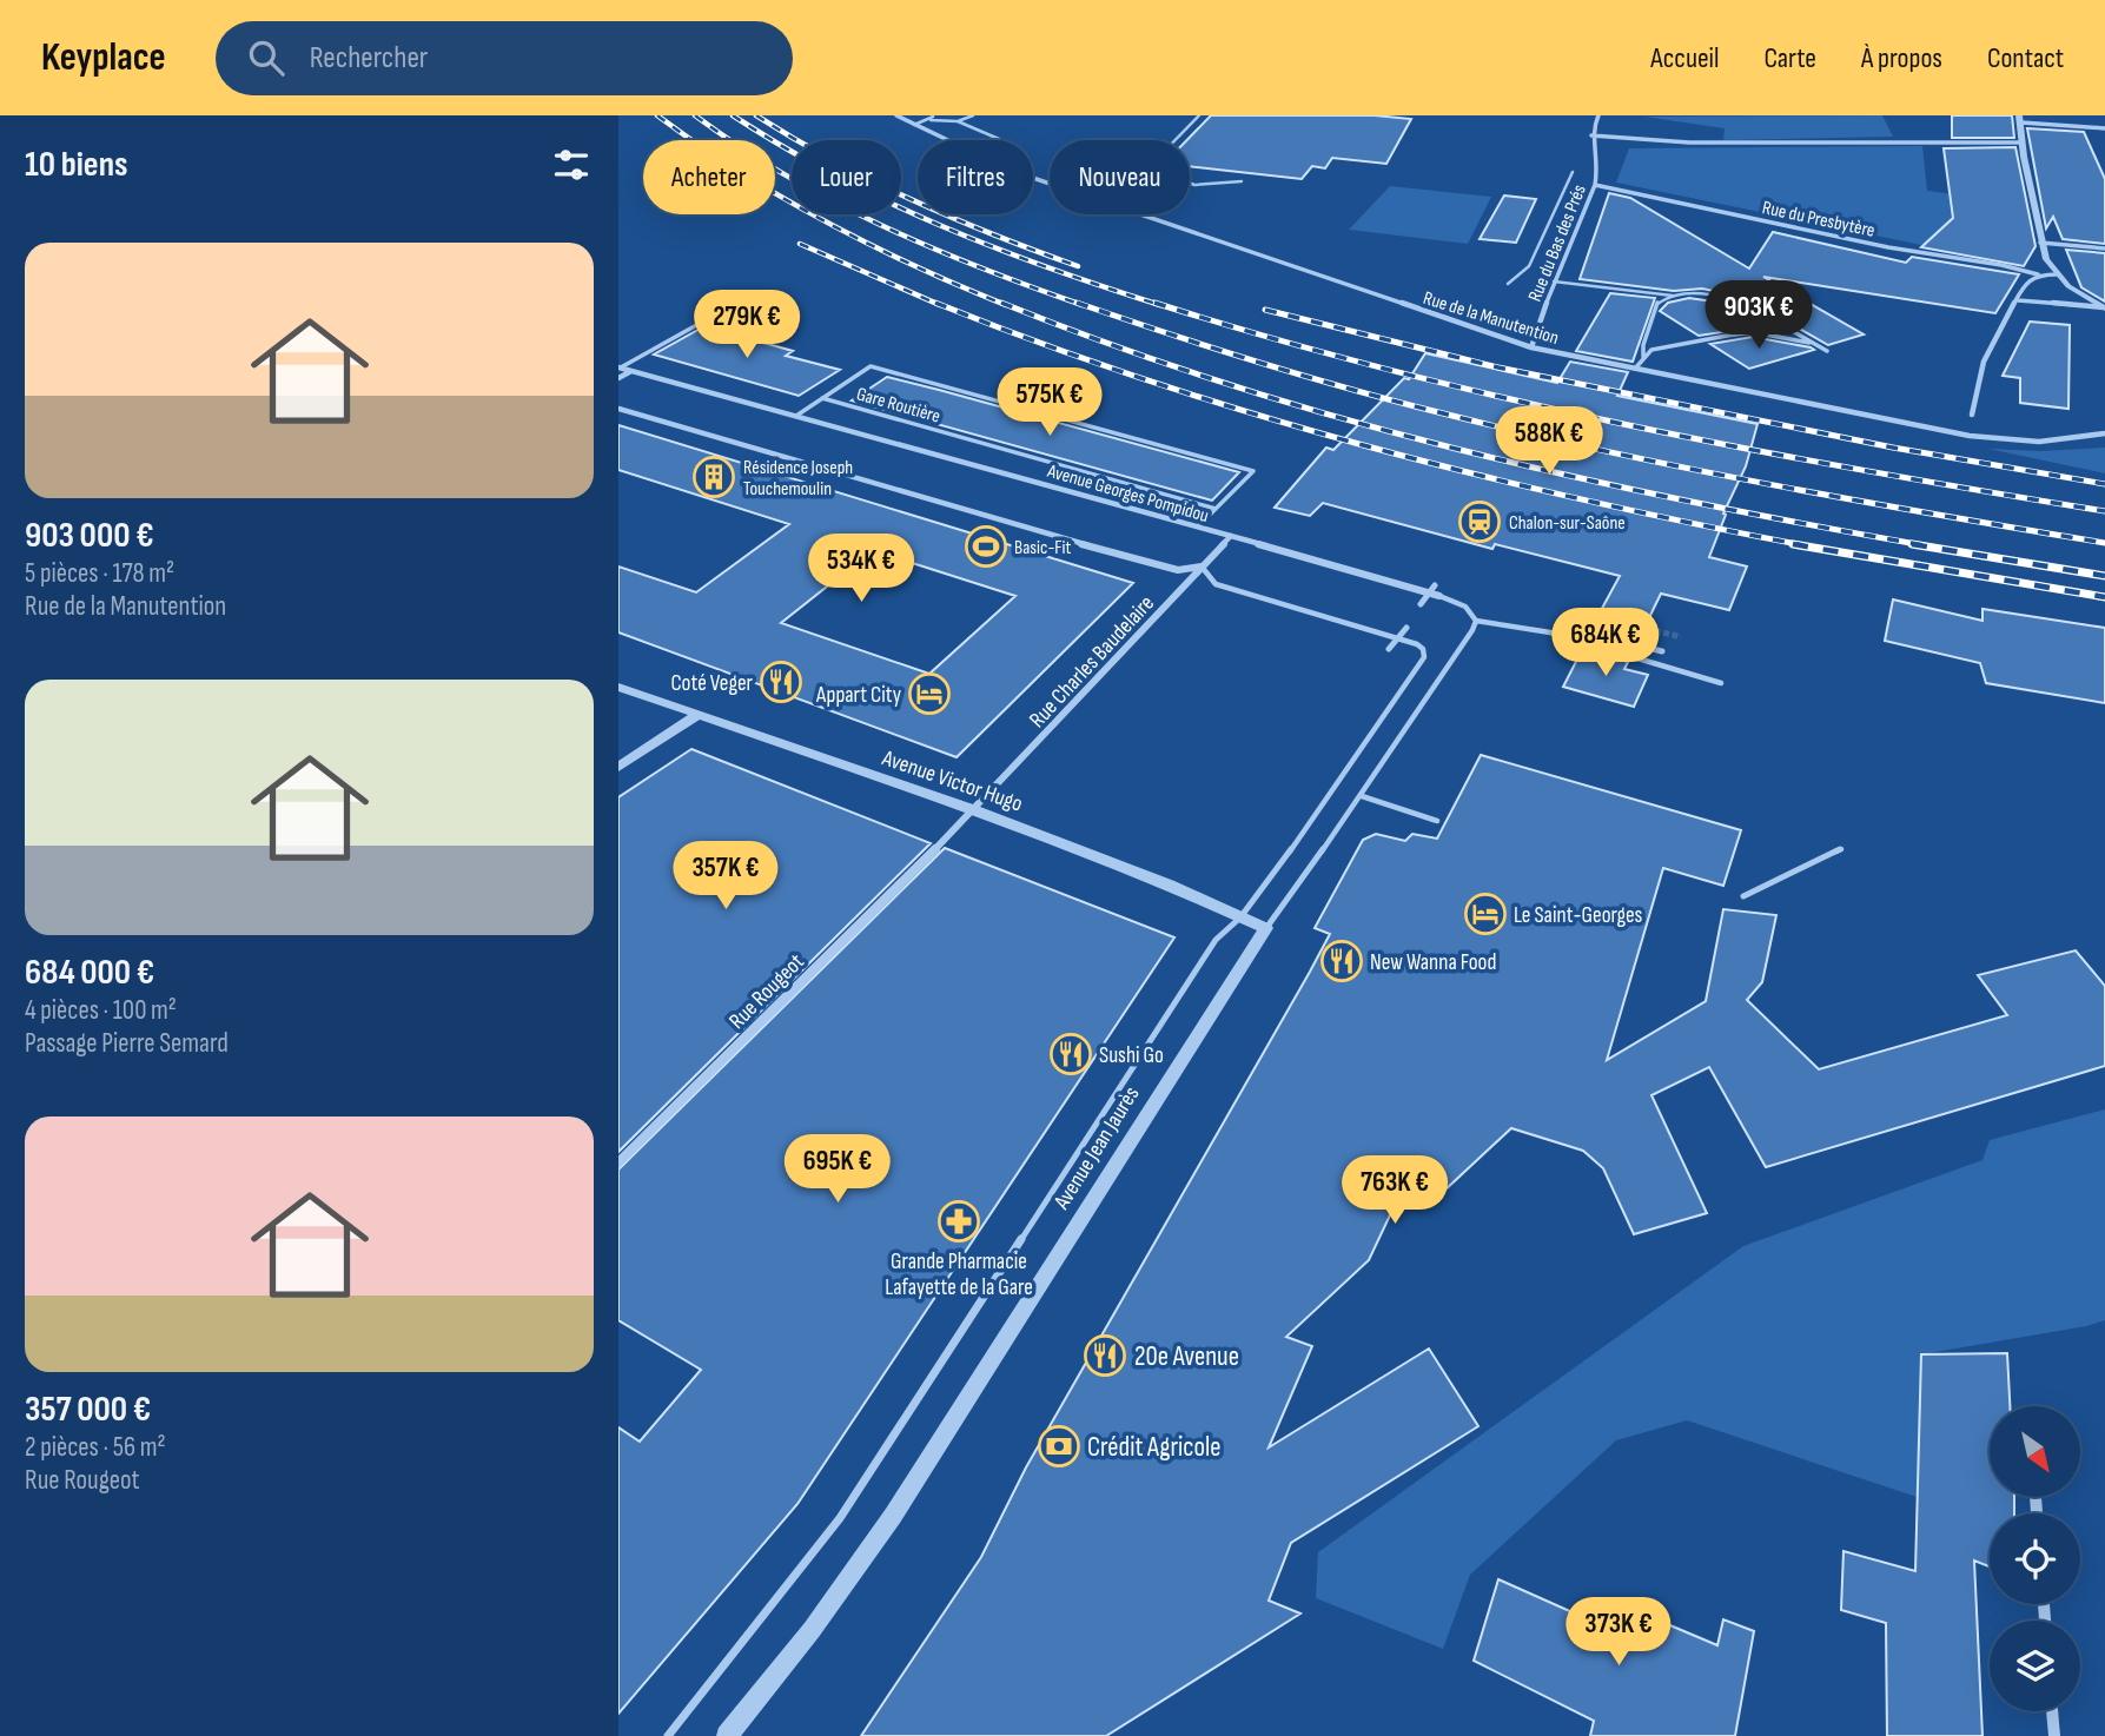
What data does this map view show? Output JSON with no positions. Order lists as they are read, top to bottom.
{
  "streets": {
    "street": [
      "Rue du Presbytère",
      "Rue du Bas des Prés",
      "Rue de la Manutention",
      "Avenue Georges Pompidou",
      "Rue Charles Baudelaire",
      "Avenue Victor Hugo",
      "Rue Rougeot",
      "Avenue Jean Jaurès"
    ],
    "lane": ["Gare Routière"]
  },
  "crossings": [
    ["Rue du Presbytère", "Rue du Bas des Prés"],
    ["Rue du Bas des Prés", "Rue de la Manutention"],
    ["Gare Routière", "Avenue Georges Pompidou"],
    ["Avenue Georges Pompidou", "Rue Charles Baudelaire"],
    ["Rue Charles Baudelaire", "Avenue Victor Hugo"],
    ["Rue Charles Baudelaire", "Rue Rougeot"],
    ["Avenue Victor Hugo", "Rue Rougeot"],
    ["Avenue Victor Hugo", "Avenue Jean Jaurès"]
  ],
  "places": {
    "building": ["Résidence Joseph Touchemoulin"],
    "station": ["Chalon-sur-Saône"],
    "sports": ["Basic-Fit"],
    "restaurant": [
      "Coté Veger",
      "New Wanna Food",
      "Sushi Go",
      "20e Avenue"
    ],
    "hotel": ["Appart City", "Le Saint-Georges"],
    "pharmacy": ["Grande Pharmacie Lafayette de la Gare"],
    "bank": ["Crédit Agricole"]
  },
  "north": "bottom right",
  "page": {
    "header": "Keyplace",
    "search": "Rechercher",
    "nav": [
      "Accueil",
      "Carte",
      "À propos",
      "Contact"
    ],
    "heading": "10 biens",
    "chip": [
      "Acheter",
      "Louer",
      "Filtres",
      "Nouveau"
    ],
    "list": [
      {
        "name": "903 000 €",
        "note": "5 pièces · 178 m² · Rue de la Manutention"
      },
      {
        "name": "684 000 €",
        "note": "4 pièces · 100 m² · Passage Pierre Semard"
      },
      {
        "name": "357 000 €",
        "note": "2 pièces · 56 m² · Rue Rougeot"
      }
    ],
    "price": [
      "903K €",
      "279K €",
      "575K €",
      "588K €",
      "534K €",
      "684K €",
      "357K €",
      "695K €",
      "763K €",
      "373K €"
    ]
  }
}
